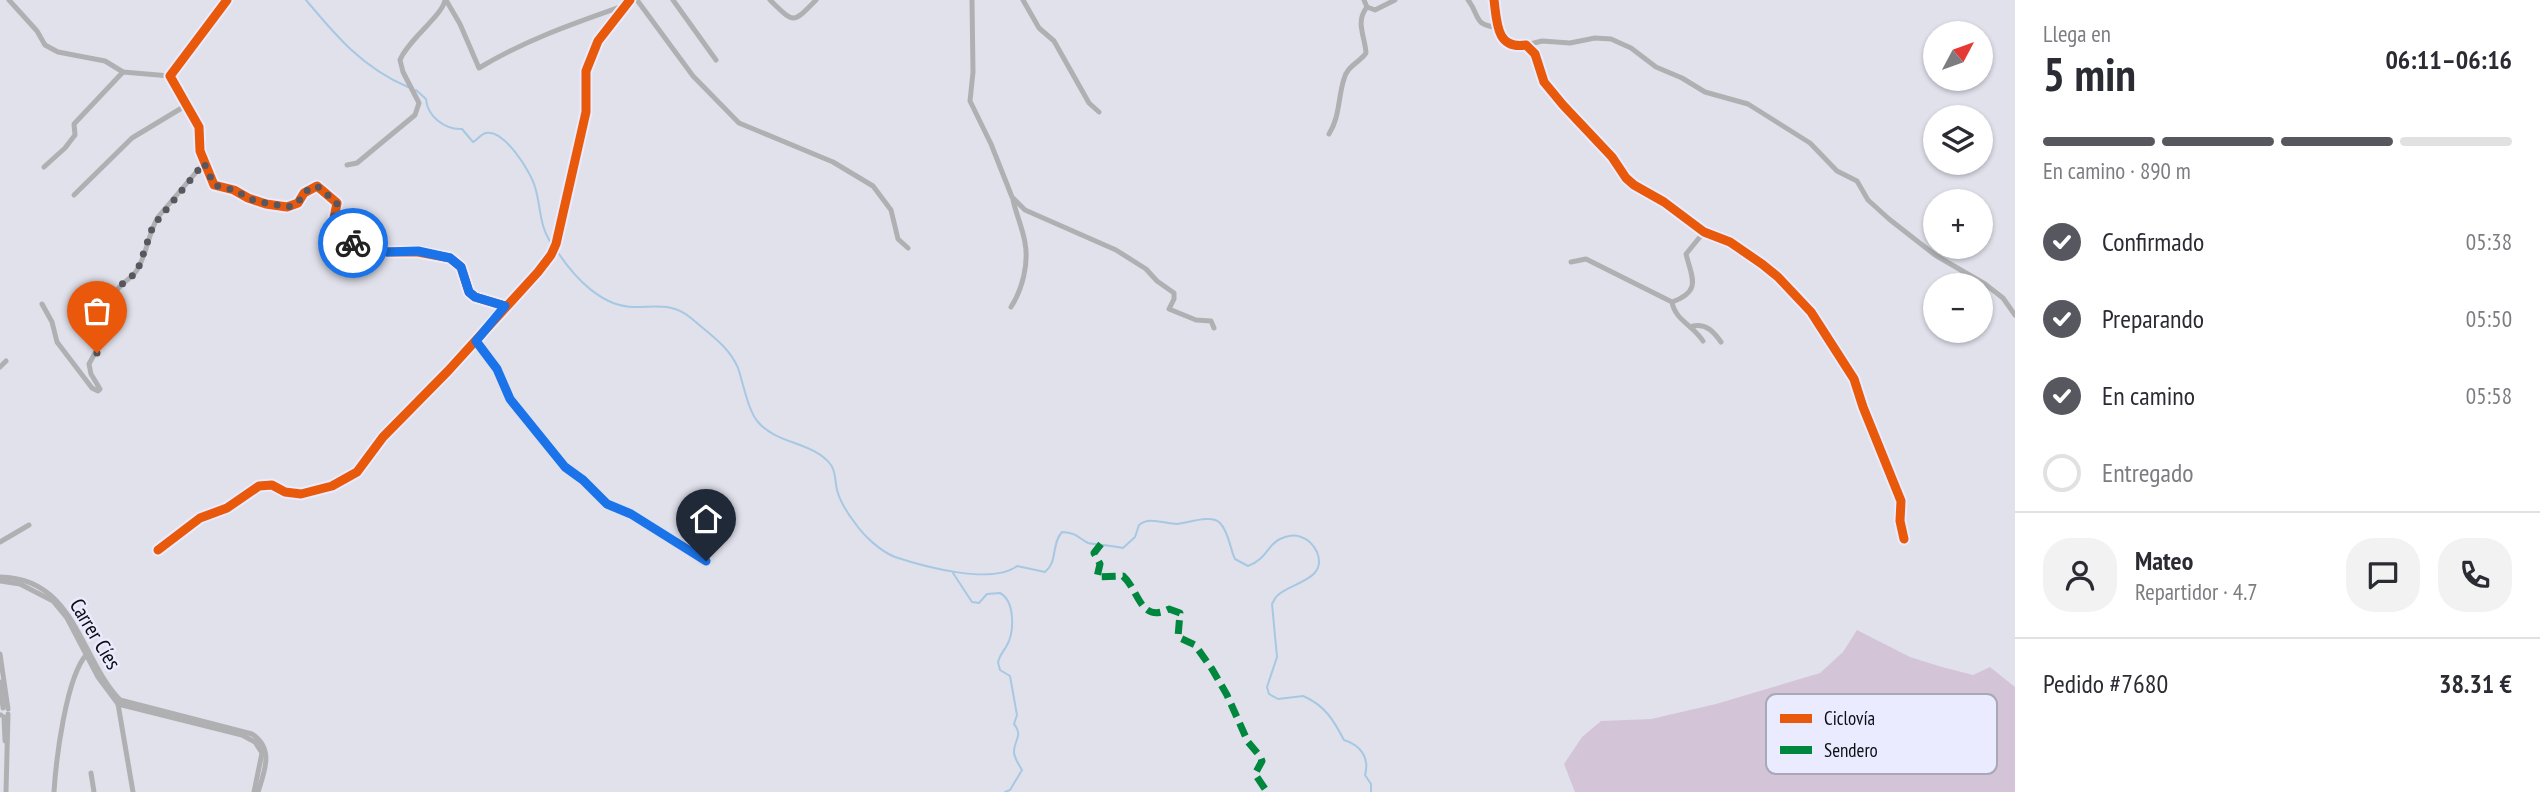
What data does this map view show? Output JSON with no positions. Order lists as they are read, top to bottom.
{
  "streets": {
    "street": ["Carrer Cíes"]
  },
  "legend": ["Ciclovía", "Sendero"],
  "north": "top right",
  "page": {
    "heading": ["5 min", "Llega en", "06:11–06:16"],
    "panel": [
      "Mateo",
      "Repartidor · 4.7",
      "Pedido #7680",
      "38.31 €"
    ],
    "map_buttons": ["+", "−"],
    "bar": "En camino · 890 m",
    "list": [
      ["Confirmado", "05:38"],
      ["Preparando", "05:50"],
      ["En camino", "05:58"],
      "Entregado"
    ]
  }
}
